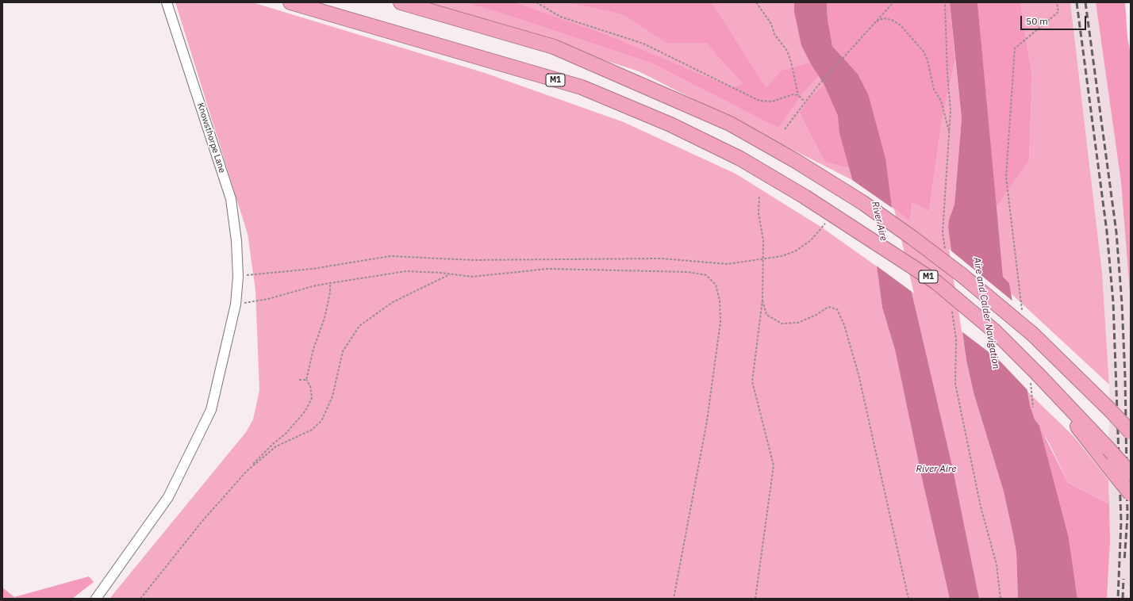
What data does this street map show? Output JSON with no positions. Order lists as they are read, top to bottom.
{
  "streets": {
    "highway": ["M1"],
    "street": ["Knowsthorpe Lane"]
  },
  "water": ["River Aire", "Aire and Calder Navigation"],
  "scale_bar": "50 m"
}
